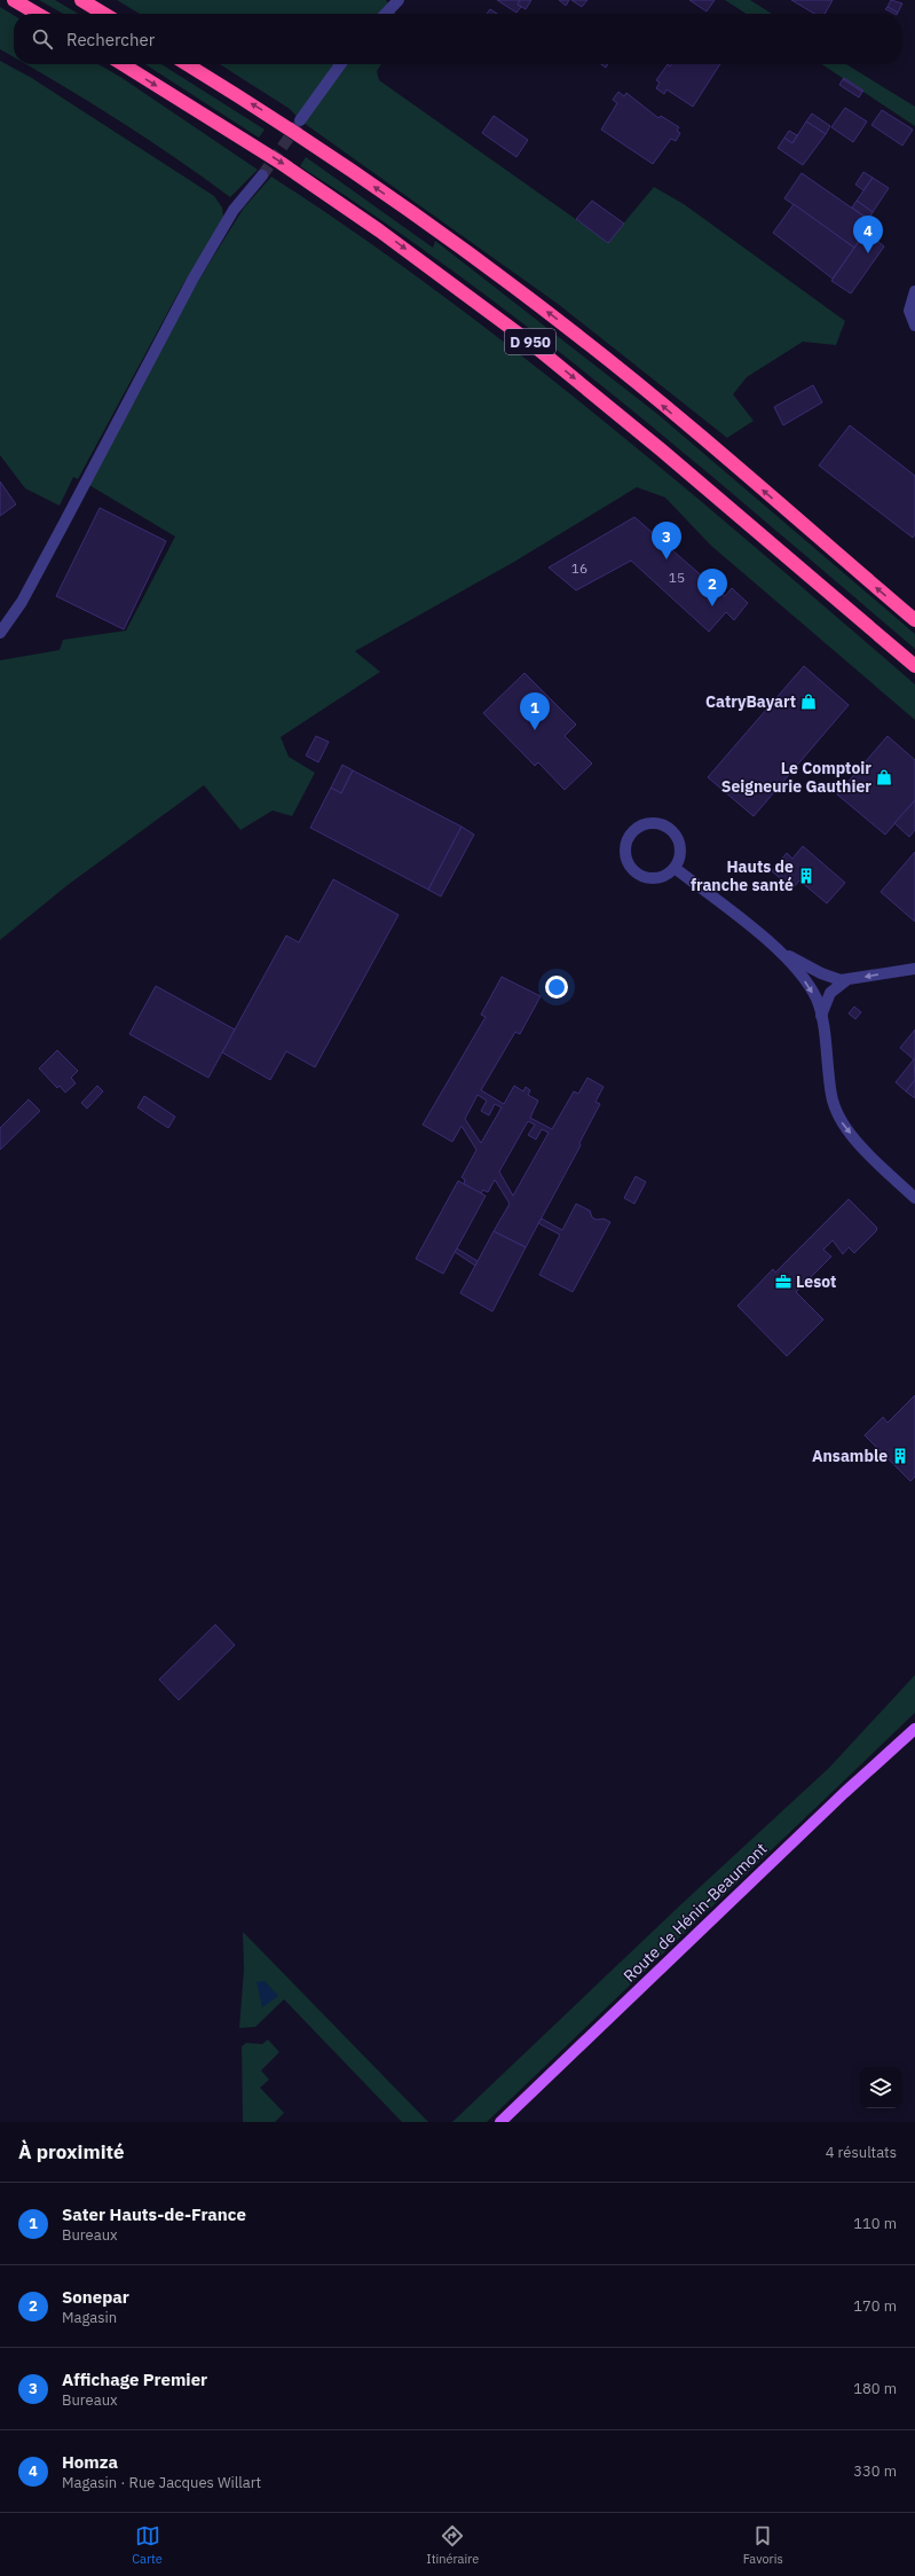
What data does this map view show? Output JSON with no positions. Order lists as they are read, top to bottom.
{
  "streets": {
    "highway": ["D 950"],
    "main road": ["Route de Hénin-Beaumont"]
  },
  "places": {
    "shop": ["CatryBayart", "Le Comptoir Seigneurie Gauthier"],
    "building": ["Hauts de franche santé", "Ansamble"],
    "office": ["Lesot"]
  },
  "house_numbers": ["16", "15"],
  "page": {
    "search": "Rechercher",
    "pins": [
      "4",
      "3",
      "2",
      "1"
    ],
    "heading": ["À proximité", "4 résultats"],
    "list": [
      {
        "mark": "1",
        "name": "Sater Hauts-de-France",
        "note": "Bureaux",
        "value": "110 m"
      },
      {
        "mark": "2",
        "name": "Sonepar",
        "note": "Magasin",
        "value": "170 m"
      },
      {
        "mark": "3",
        "name": "Affichage Premier",
        "note": "Bureaux",
        "value": "180 m"
      },
      {
        "mark": "4",
        "name": "Homza",
        "note": "Magasin · Rue Jacques Willart",
        "value": "330 m"
      }
    ],
    "nav": ["Carte", "Itinéraire", "Favoris"]
  }
}
